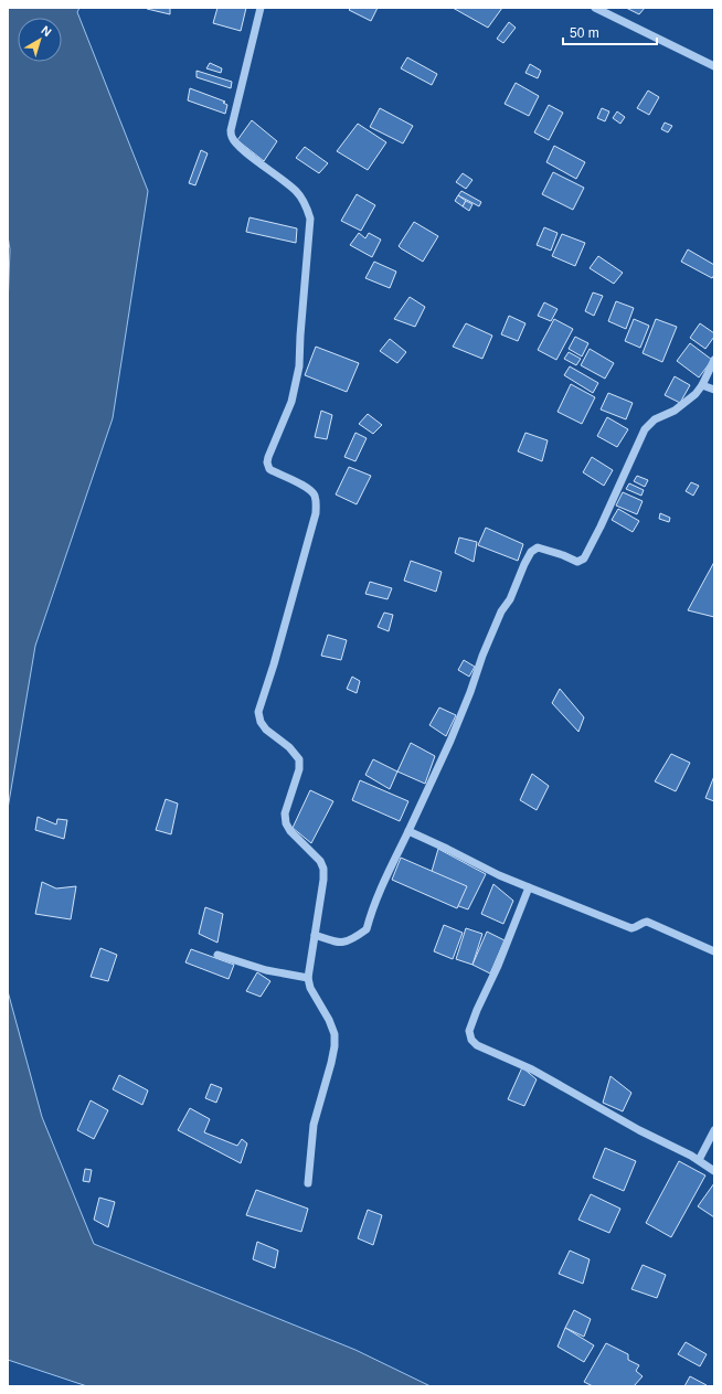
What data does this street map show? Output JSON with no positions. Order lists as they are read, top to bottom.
{
  "scale_bar": "50 m",
  "north": "top right"
}
